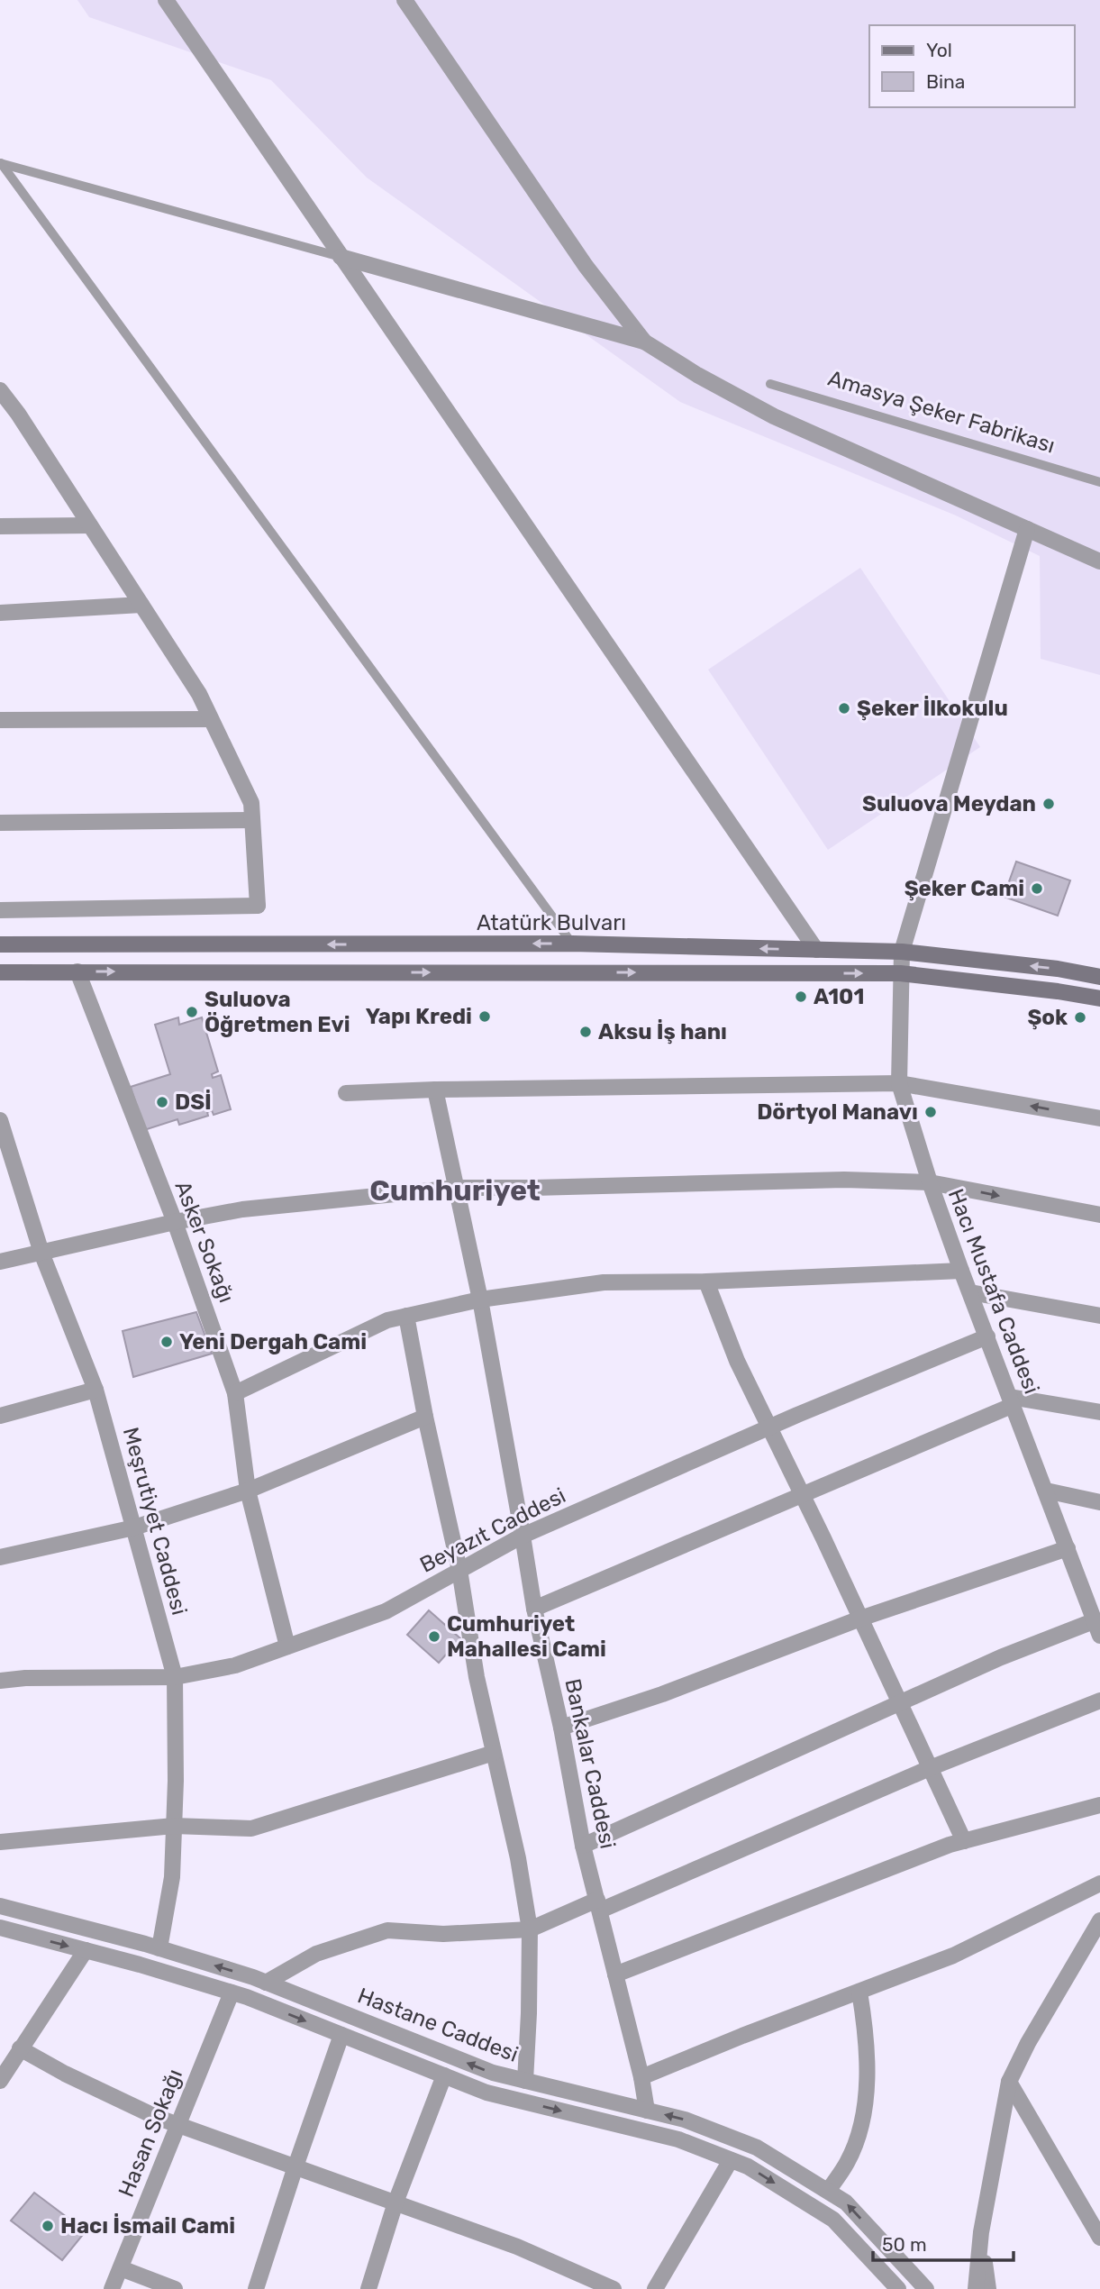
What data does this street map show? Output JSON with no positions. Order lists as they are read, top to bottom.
{
  "streets": {
    "main road": ["Atatürk Bulvarı"],
    "street": [
      "Asker Sokağı",
      "Hacı Mustafa Caddesi",
      "Meşrutiyet Caddesi",
      "Beyazıt Caddesi",
      "Bankalar Caddesi",
      "Hastane Caddesi",
      "Hasan Sokağı"
    ],
    "lane": ["Amasya Şeker Fabrikası"]
  },
  "crossings": [
    ["Atatürk Bulvarı", "Hacı Mustafa Caddesi"],
    ["Asker Sokağı", "Beyazıt Caddesi"],
    ["Hacı Mustafa Caddesi", "Beyazıt Caddesi"],
    ["Meşrutiyet Caddesi", "Beyazıt Caddesi"],
    ["Meşrutiyet Caddesi", "Hastane Caddesi"],
    ["Beyazıt Caddesi", "Bankalar Caddesi"],
    ["Bankalar Caddesi", "Hastane Caddesi"],
    ["Hastane Caddesi", "Hasan Sokağı"]
  ],
  "districts": ["Cumhuriyet"],
  "places": [
    "Şeker İlkokulu",
    "Suluova Meydan",
    "Şeker Cami",
    "A101",
    "Suluova Öğretmen Evi",
    "Yapı Kredi",
    "Şok",
    "Aksu İş hanı",
    "DSİ",
    "Dörtyol Manavı",
    "Yeni Dergah Cami",
    "Cumhuriyet Mahallesi Cami",
    "Hacı İsmail Cami"
  ],
  "legend": ["Yol", "Bina"],
  "scale_bar": "50 m"
}
